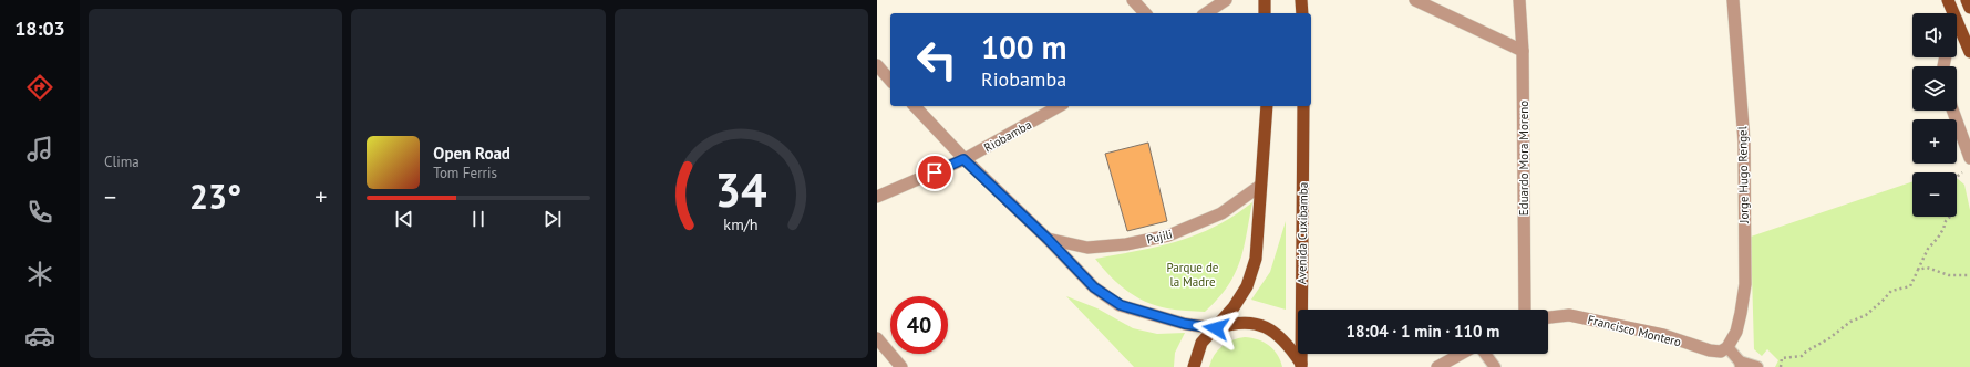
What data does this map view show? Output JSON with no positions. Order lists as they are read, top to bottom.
{
  "streets": {
    "main road": ["Avenida Cuxibamba"],
    "street": [
      "Riobamba",
      "Eduardo Mora Moreno",
      "Jorge Hugo Rengel",
      "Pujili",
      "Francisco Montero"
    ]
  },
  "crossings": [
    ["Jorge Hugo Rengel", "Francisco Montero"]
  ],
  "parks": ["Parque de la Madre"],
  "page": {
    "tabs": "18:03",
    "tile": "Clima",
    "map_buttons": ["+", "−"],
    "turn": ["100 m", "Riobamba"],
    "song": ["Open Road", "Tom Ferris"],
    "heat": ["−", "23°", "+"],
    "limit": "40",
    "trip": "18:04 · 1 min · 110 m",
    "gauge": ["34", "km/h"]
  }
}
